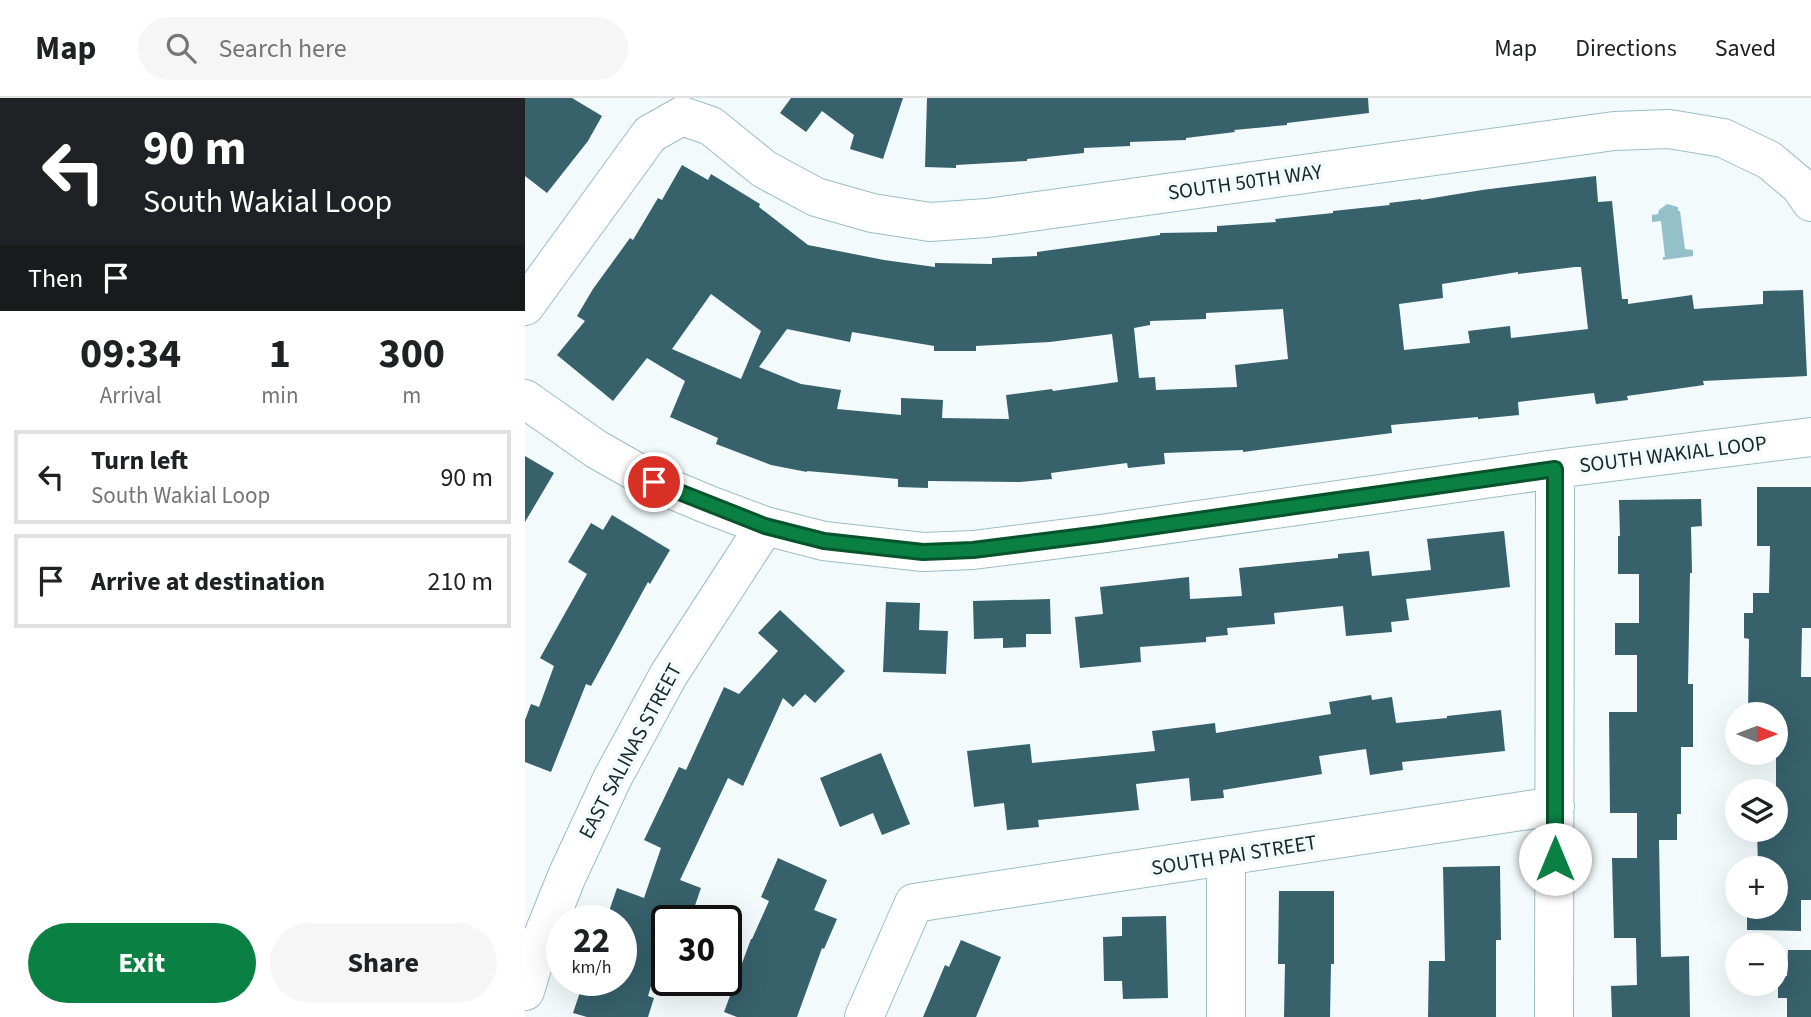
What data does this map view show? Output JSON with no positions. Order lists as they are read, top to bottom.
{
  "streets": {
    "street": [
      "SOUTH 50TH WAY",
      "SOUTH WAKIAL LOOP",
      "EAST SALINAS STREET",
      "SOUTH PAI STREET"
    ]
  },
  "crossings": [
    ["SOUTH WAKIAL LOOP", "EAST SALINAS STREET"]
  ],
  "north": "right",
  "page": {
    "header": "Map",
    "search": "Search here",
    "nav": ["Map", "Directions", "Saved"],
    "turn": ["90 m", "South Wakial Loop"],
    "then": "Then",
    "eta": [
      "09:34",
      "Arrival",
      "1",
      "min",
      "300",
      "m"
    ],
    "list": [
      {
        "name": "Turn left",
        "note": "South Wakial Loop",
        "value": "90 m"
      },
      {
        "name": "Arrive at destination",
        "value": "210 m"
      }
    ],
    "map_buttons": ["+", "−"],
    "speed": "22 km/h",
    "limit": "30",
    "buttons": ["Exit", "Share"]
  }
}
